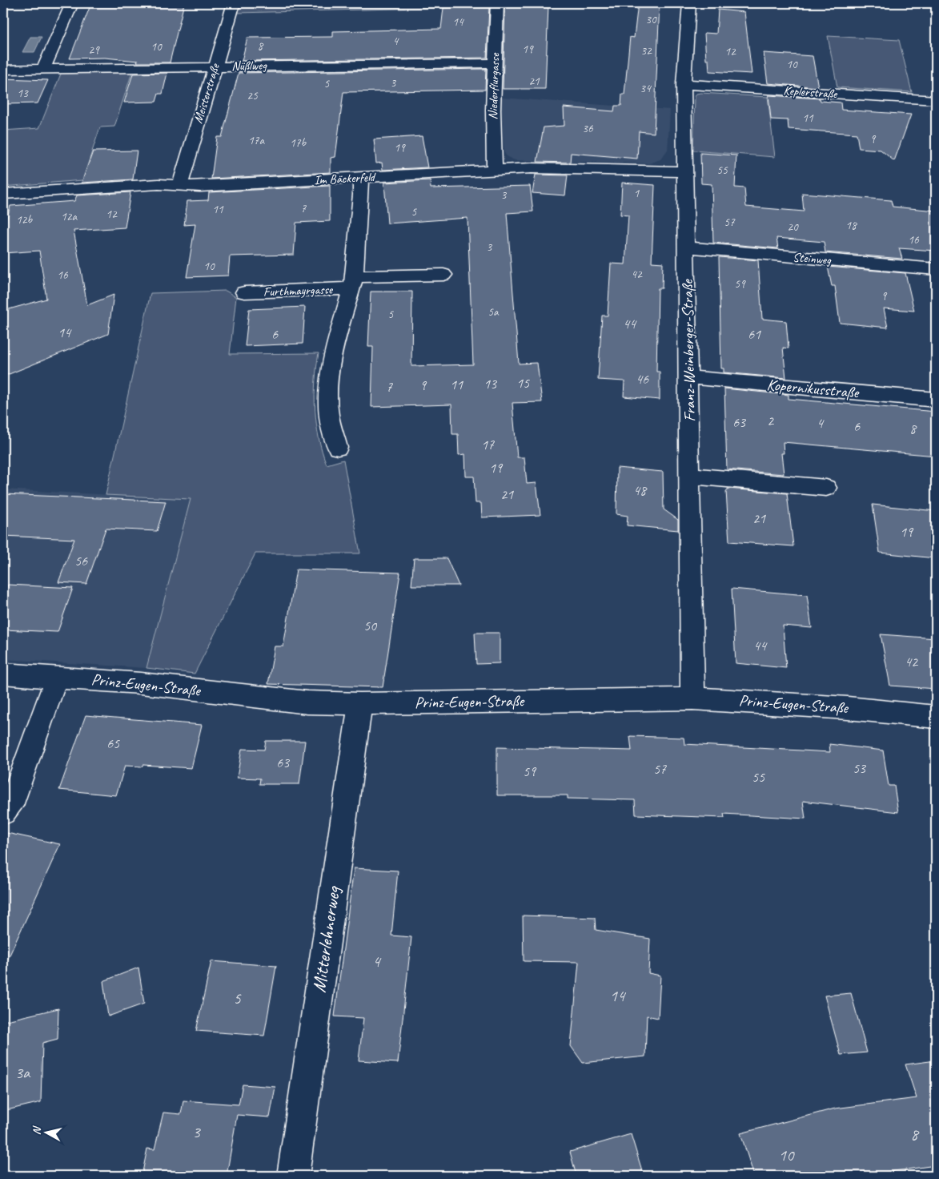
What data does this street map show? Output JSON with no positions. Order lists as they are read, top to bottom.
{
  "streets": {
    "street": [
      "Nüßlweg",
      "Niederflurgasse",
      "Keplerstraße",
      "Meisterstraße",
      "Im Bäckerfeld",
      "Steinweg",
      "Furthmayrgasse",
      "Franz-Weinberger-Straße",
      "Kopernikusstraße",
      "Prinz-Eugen-Straße",
      "Mitterlehnerweg"
    ]
  },
  "crossings": [
    ["Nüßlweg", "Niederflurgasse"],
    ["Nüßlweg", "Meisterstraße"],
    ["Niederflurgasse", "Im Bäckerfeld"],
    ["Keplerstraße", "Franz-Weinberger-Straße"],
    ["Meisterstraße", "Im Bäckerfeld"],
    ["Im Bäckerfeld", "Furthmayrgasse"],
    ["Im Bäckerfeld", "Franz-Weinberger-Straße"],
    ["Steinweg", "Franz-Weinberger-Straße"],
    ["Franz-Weinberger-Straße", "Kopernikusstraße"],
    ["Franz-Weinberger-Straße", "Prinz-Eugen-Straße"],
    ["Prinz-Eugen-Straße", "Mitterlehnerweg"]
  ],
  "house_numbers": [
    "30",
    "14",
    "4",
    "8",
    "10",
    "19",
    "29",
    "32",
    "12",
    "10",
    "21",
    "3",
    "5",
    "34",
    "13",
    "25",
    "11",
    "36",
    "9",
    "17a",
    "17b",
    "19",
    "55",
    "1",
    "3",
    "7",
    "11",
    "5",
    "12",
    "12a",
    "12b",
    "57",
    "18",
    "20",
    "16",
    "3",
    "10",
    "42",
    "16",
    "59",
    "9",
    "5a",
    "5",
    "44",
    "14",
    "6",
    "61",
    "46",
    "15",
    "13",
    "11",
    "9",
    "7",
    "2",
    "63",
    "4",
    "6",
    "8",
    "17",
    "19",
    "48",
    "21",
    "21",
    "19",
    "56",
    "50",
    "44",
    "42",
    "65",
    "63",
    "53",
    "57",
    "59",
    "55",
    "4",
    "14",
    "5",
    "3a",
    "3",
    "8",
    "10"
  ],
  "north": "left"
}
